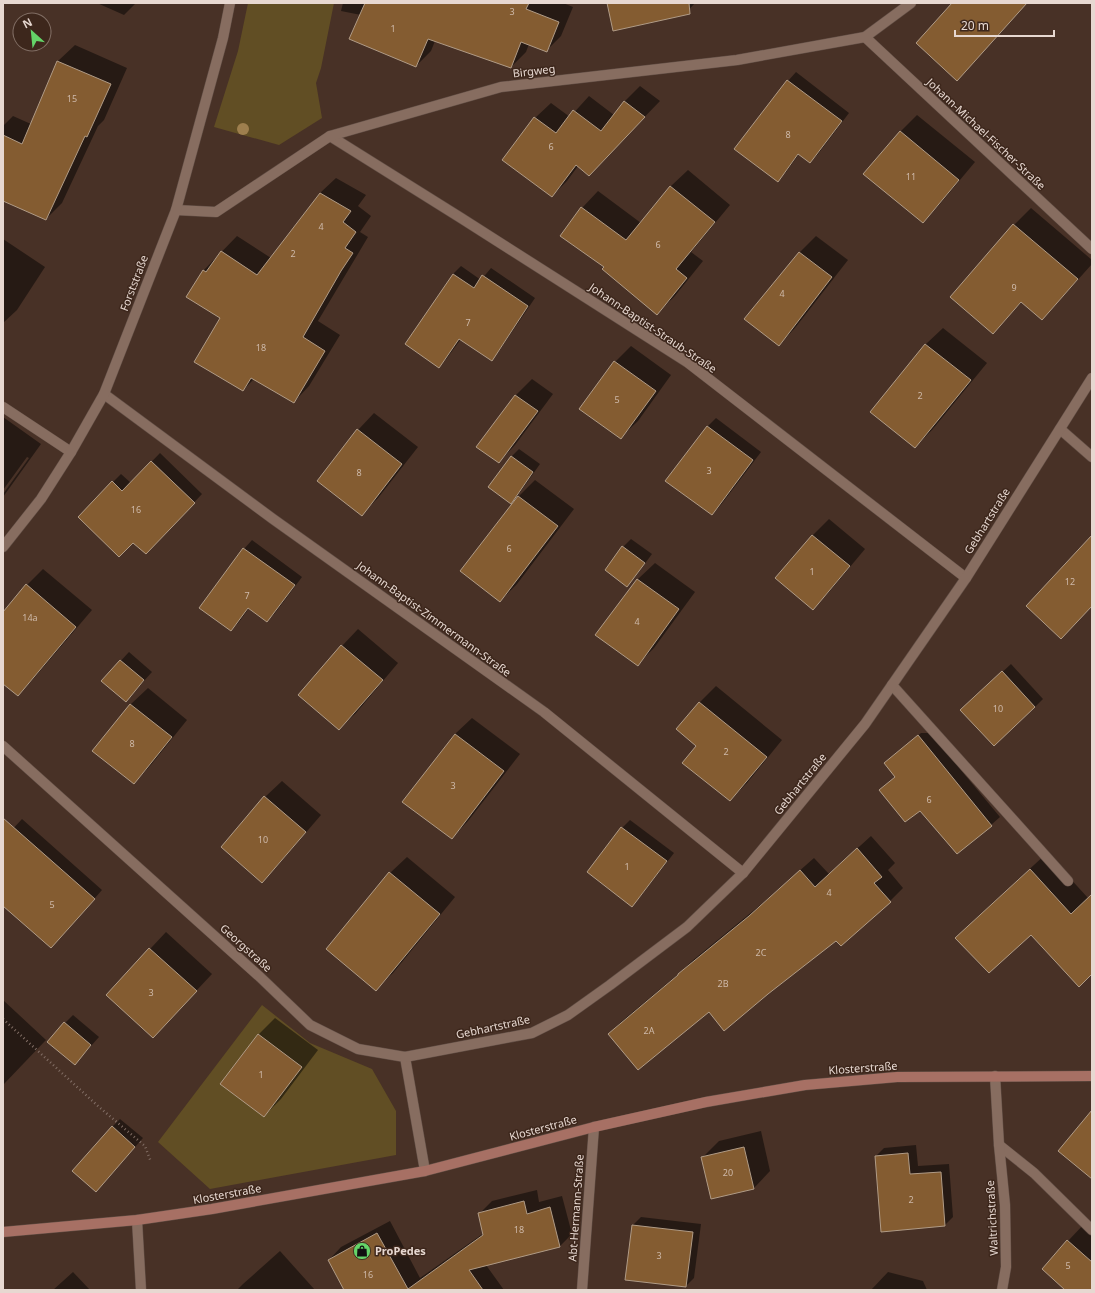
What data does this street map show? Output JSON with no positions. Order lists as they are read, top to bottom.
{
  "streets": {
    "main road": ["Klosterstraße"],
    "street": [
      "Birgweg",
      "Johann-Michael-Fischer-Straße",
      "Forststraße",
      "Johann-Baptist-Straub-Straße",
      "Gebhartstraße",
      "Johann-Baptist-Zimmermann-Straße",
      "Georgstraße",
      "Abt-Hermann-Straße",
      "Waltrichstraße"
    ]
  },
  "crossings": [
    ["Birgweg", "Johann-Michael-Fischer-Straße"],
    ["Birgweg", "Forststraße"],
    ["Birgweg", "Johann-Baptist-Straub-Straße"],
    ["Forststraße", "Johann-Baptist-Zimmermann-Straße"],
    ["Johann-Baptist-Straub-Straße", "Gebhartstraße"],
    ["Gebhartstraße", "Johann-Baptist-Zimmermann-Straße"],
    ["Gebhartstraße", "Georgstraße"],
    ["Klosterstraße", "Abt-Hermann-Straße"],
    ["Klosterstraße", "Waltrichstraße"]
  ],
  "places": {
    "shop": ["ProPedes"]
  },
  "house_numbers": [
    "3",
    "1",
    "15",
    "8",
    "6",
    "11",
    "4",
    "6",
    "2",
    "9",
    "4",
    "7",
    "18",
    "2",
    "5",
    "3",
    "8",
    "16",
    "6",
    "1",
    "12",
    "7",
    "14a",
    "4",
    "10",
    "8",
    "2",
    "3",
    "6",
    "10",
    "1",
    "4",
    "5",
    "2C",
    "2B",
    "3",
    "2A",
    "1",
    "20",
    "2",
    "18",
    "3",
    "5",
    "16"
  ],
  "scale_bar": "20 m",
  "north": "top left"
}
